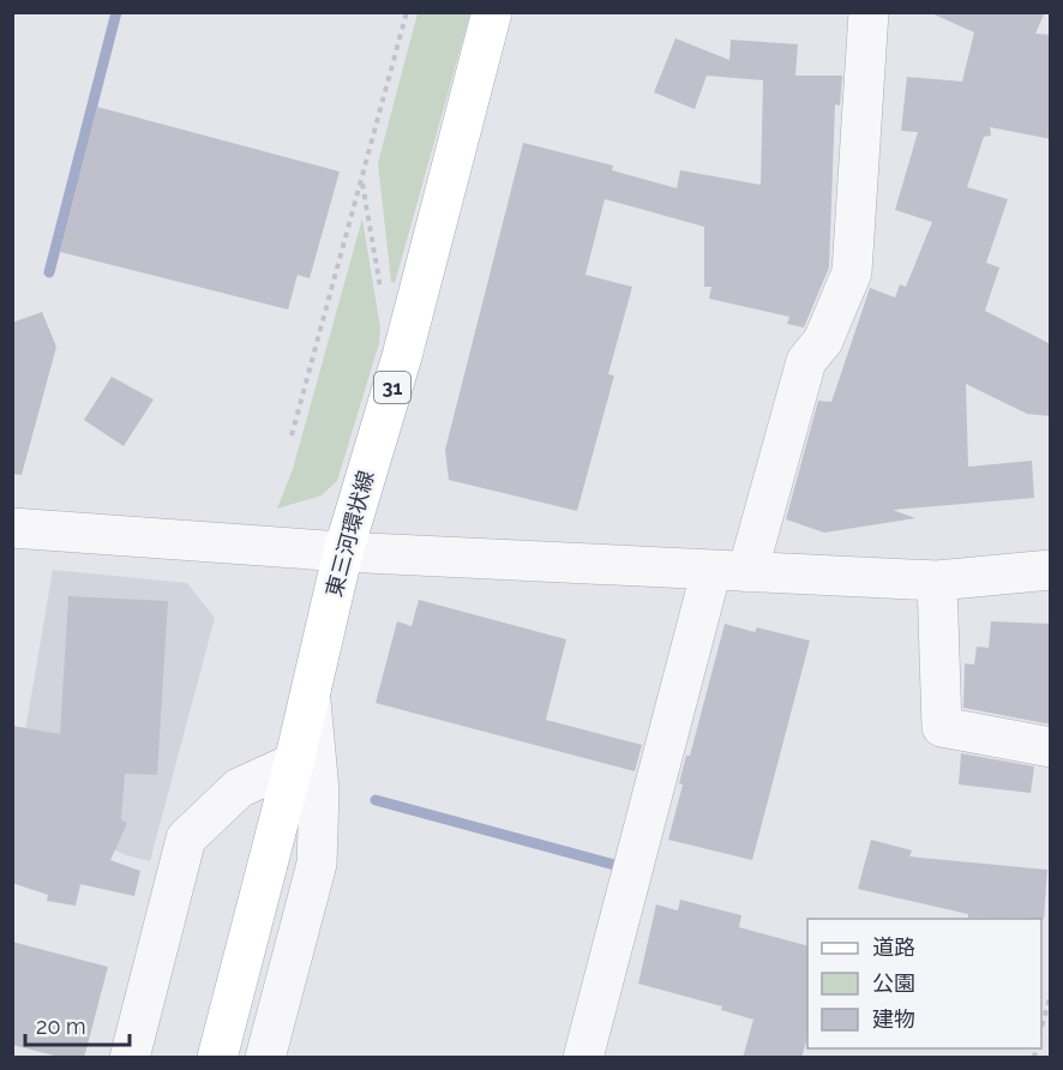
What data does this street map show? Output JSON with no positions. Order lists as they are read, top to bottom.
{
  "streets": {
    "main road": ["31", "東三河環状線"]
  },
  "legend": ["道路", "公園", "建物"],
  "scale_bar": "20 m"
}
